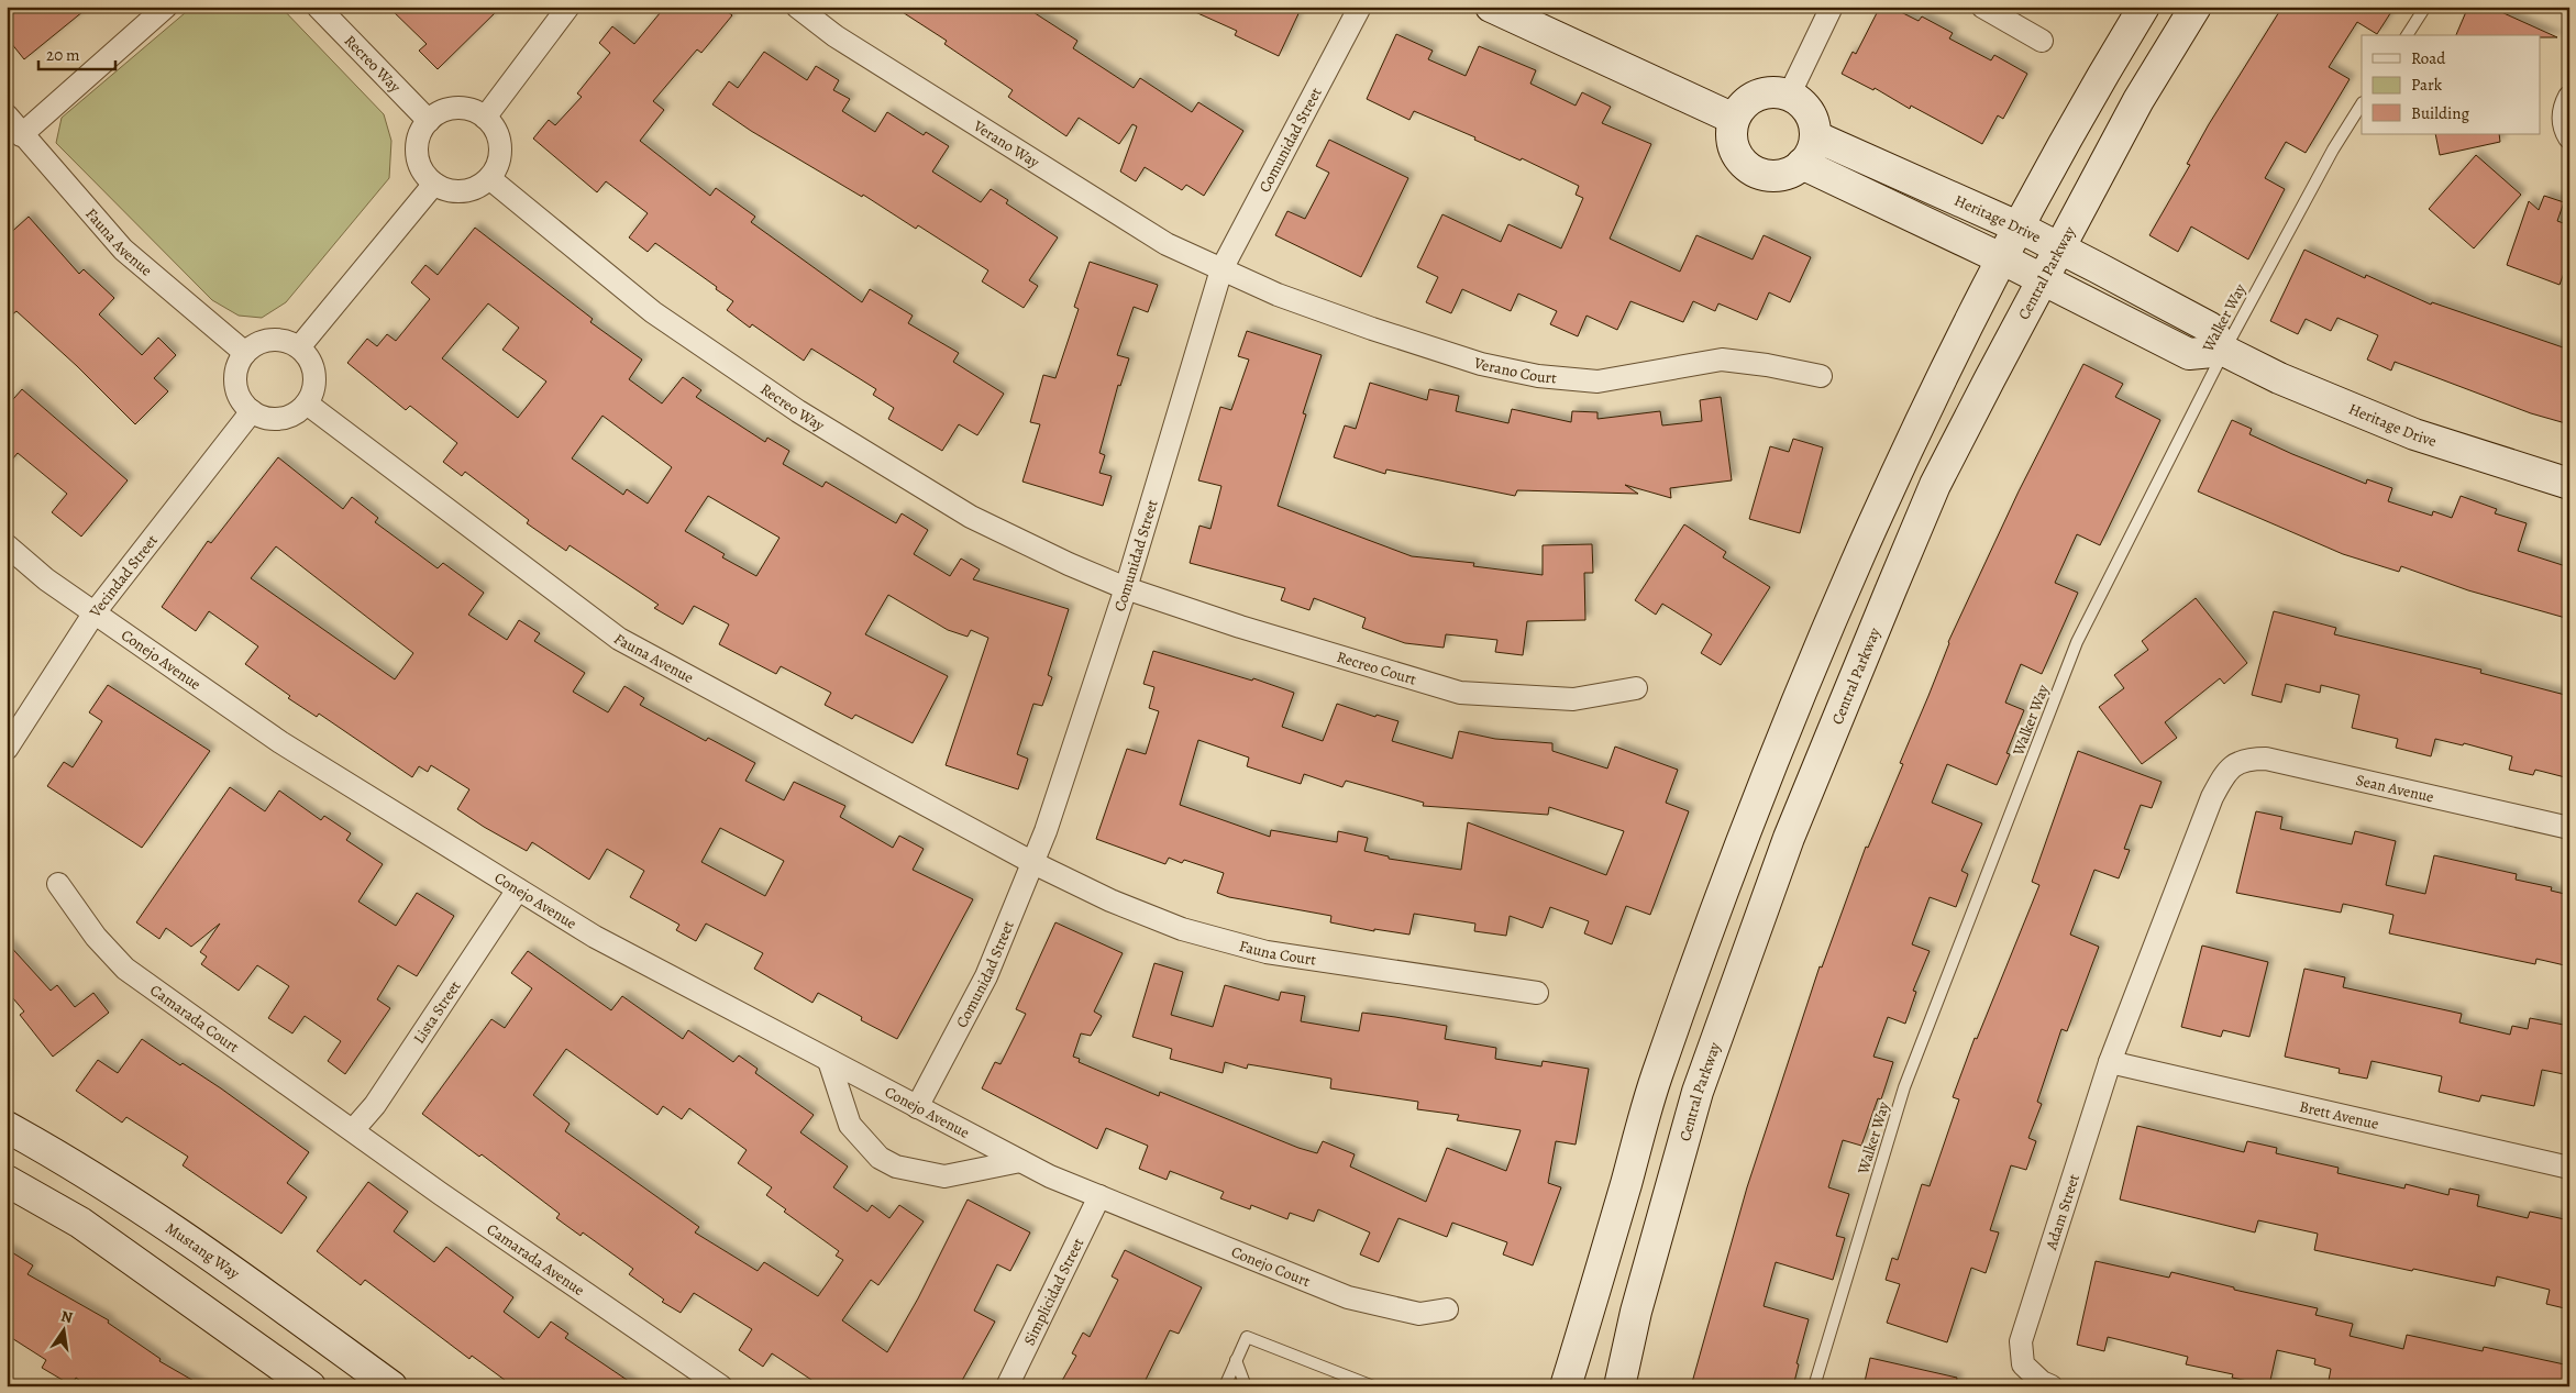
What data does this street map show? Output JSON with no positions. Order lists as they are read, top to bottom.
{
  "streets": {
    "main road": ["Heritage Drive", "Central Parkway", "Mustang Way"],
    "street": [
      "Recreo Way",
      "Comunidad Street",
      "Verano Way",
      "Fauna Avenue",
      "Verano Court",
      "Vecindad Street",
      "Conejo Avenue",
      "Recreo Court",
      "Sean Avenue",
      "Fauna Court",
      "Lista Street",
      "Camarada Court",
      "Brett Avenue",
      "Adam Street",
      "Camarada Avenue",
      "Conejo Court",
      "Simplicidad Street"
    ],
    "lane": ["Walker Way"]
  },
  "crossings": [
    ["Recreo Way", "Comunidad Street"],
    ["Recreo Way", "Recreo Court"],
    ["Comunidad Street", "Verano Way"],
    ["Comunidad Street", "Fauna Avenue"],
    ["Comunidad Street", "Verano Court"],
    ["Comunidad Street", "Conejo Avenue"],
    ["Comunidad Street", "Recreo Court"],
    ["Comunidad Street", "Fauna Court"],
    ["Verano Way", "Verano Court"],
    ["Heritage Drive", "Central Parkway"],
    ["Heritage Drive", "Walker Way"],
    ["Fauna Avenue", "Vecindad Street"],
    ["Fauna Avenue", "Fauna Court"],
    ["Vecindad Street", "Conejo Avenue"],
    ["Conejo Avenue", "Lista Street"],
    ["Conejo Avenue", "Conejo Court"],
    ["Conejo Avenue", "Simplicidad Street"],
    ["Sean Avenue", "Adam Street"],
    ["Lista Street", "Camarada Court"],
    ["Lista Street", "Camarada Avenue"],
    ["Camarada Court", "Camarada Avenue"],
    ["Brett Avenue", "Adam Street"],
    ["Conejo Court", "Simplicidad Street"]
  ],
  "legend": ["Road", "Park", "Building"],
  "scale_bar": "20 m",
  "north": "top"
}
